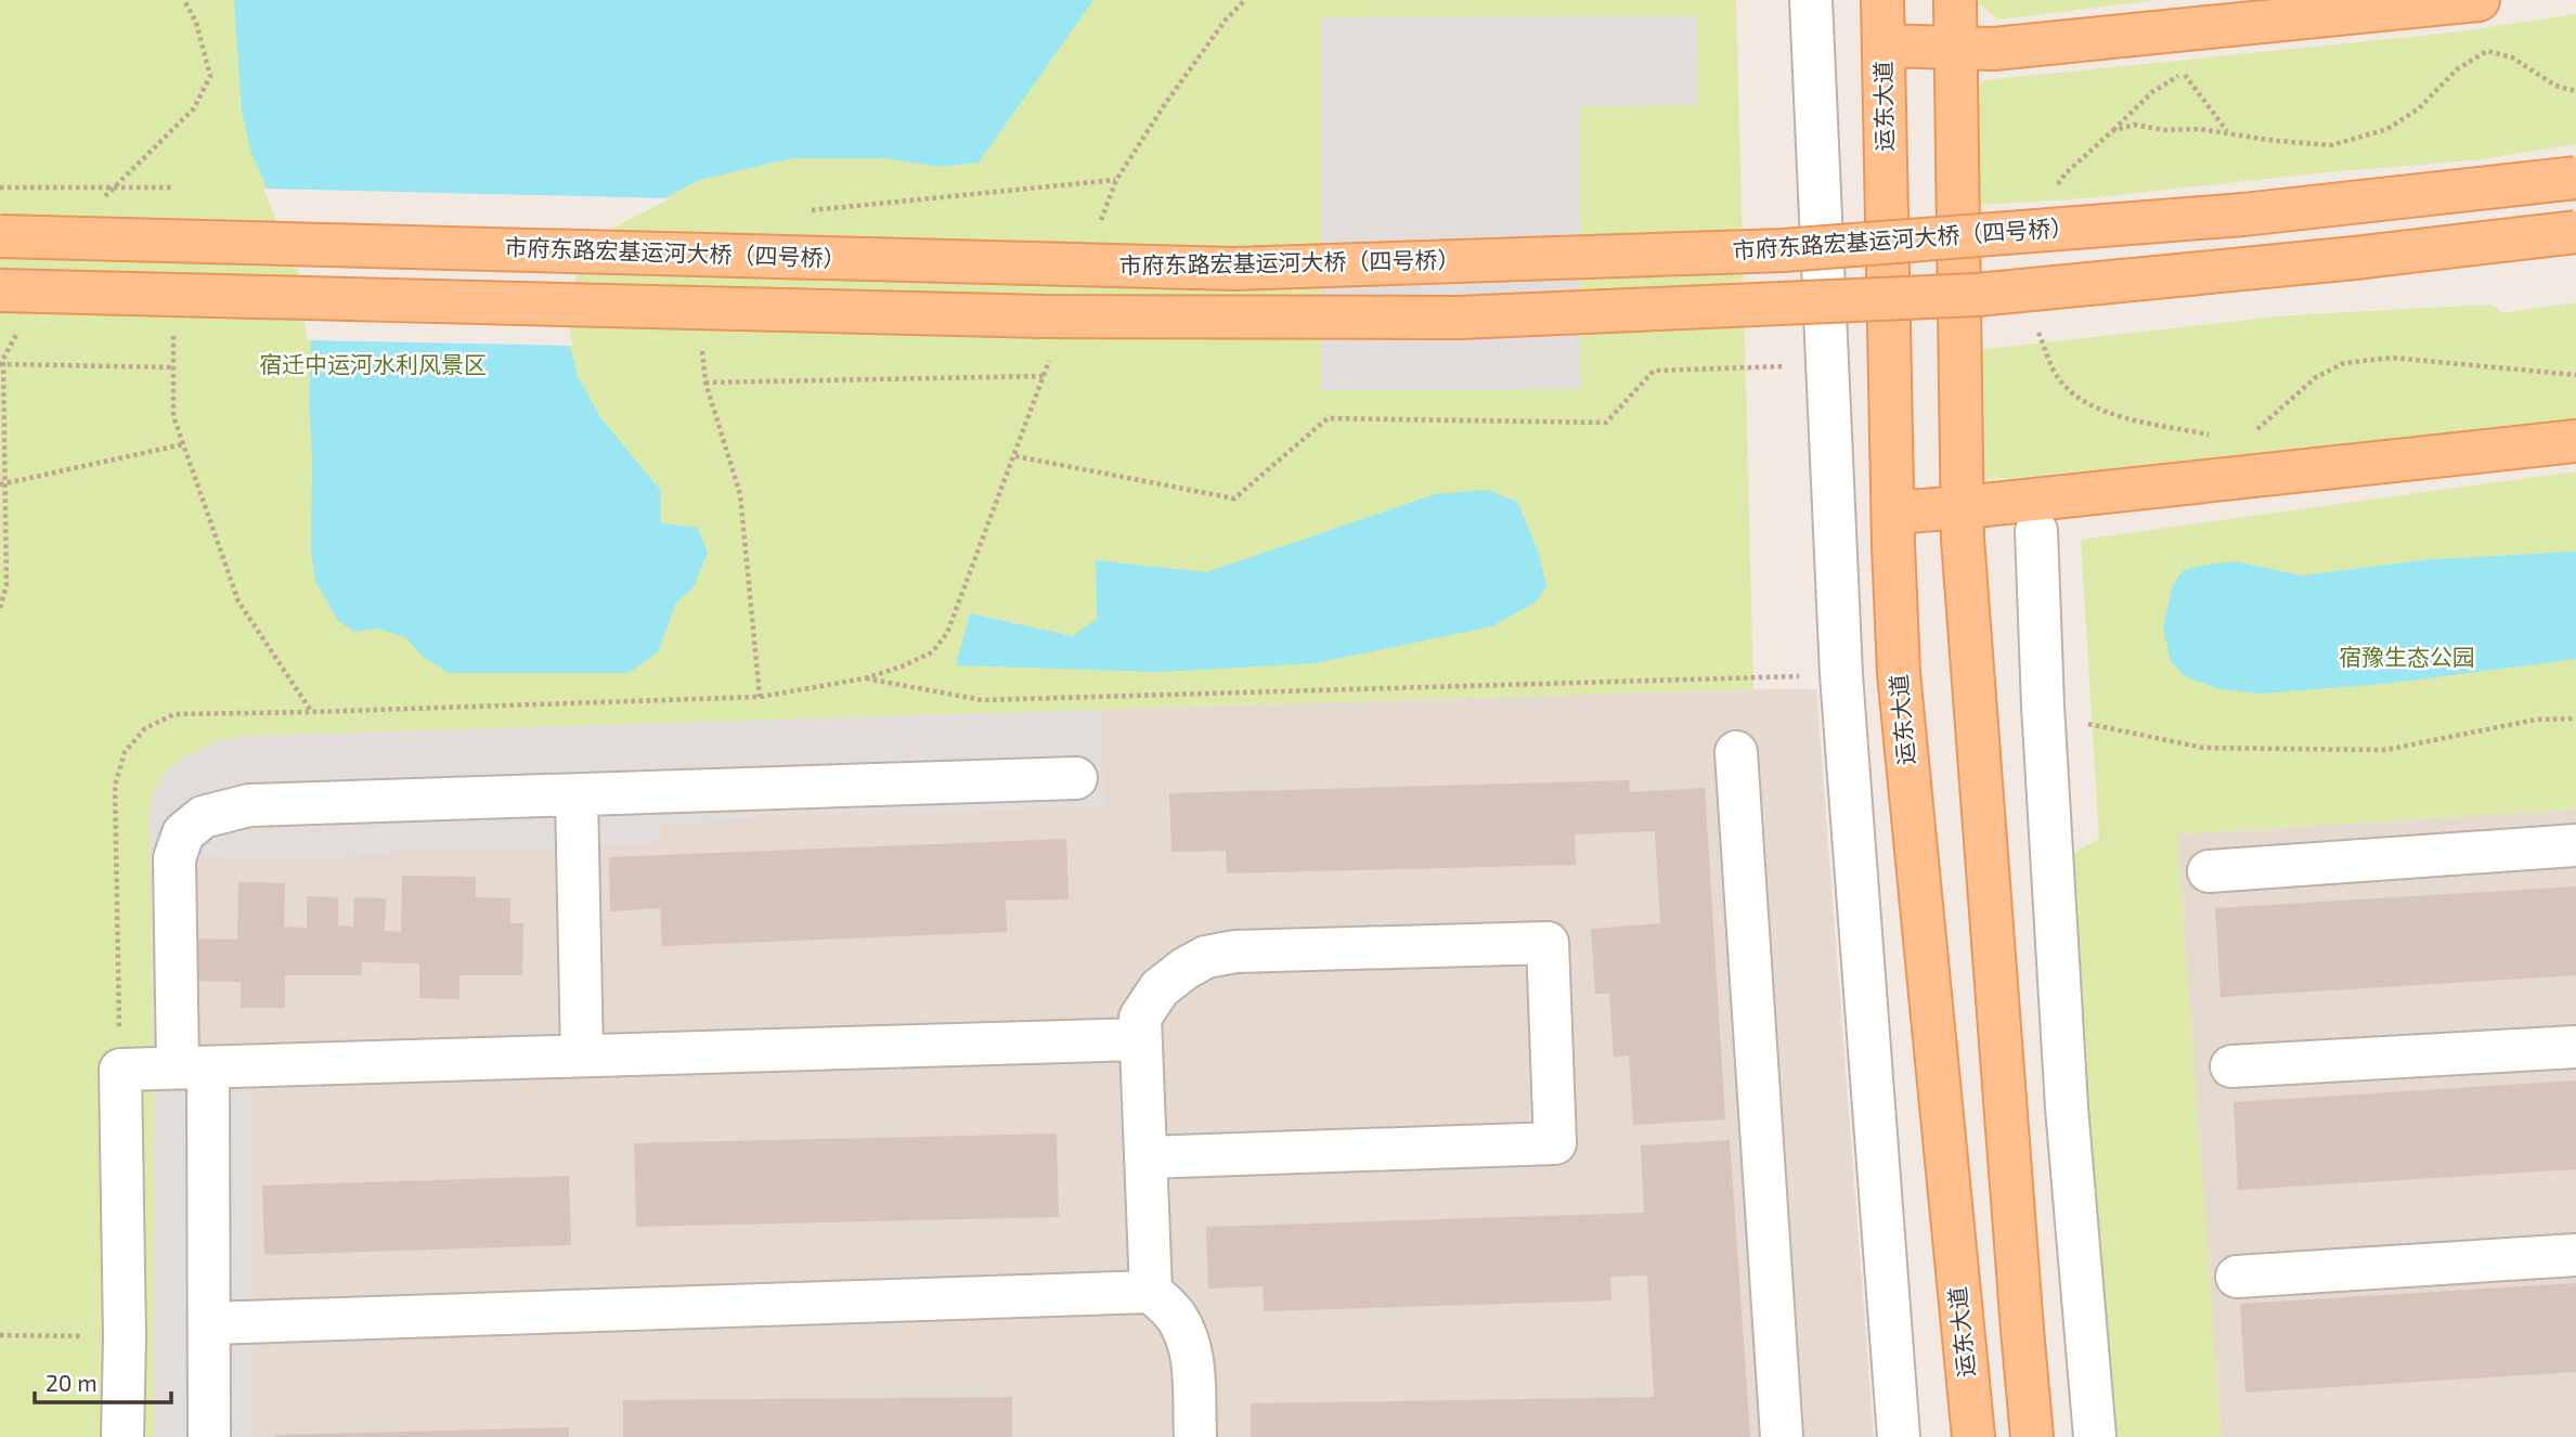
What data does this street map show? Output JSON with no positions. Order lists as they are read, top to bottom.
{
  "streets": {
    "main road": ["运东大道", "市府东路宏基运河大桥（四号桥）"]
  },
  "parks": ["宿迁中运河水利风景区", "宿豫生态公园"],
  "scale_bar": "20 m"
}
